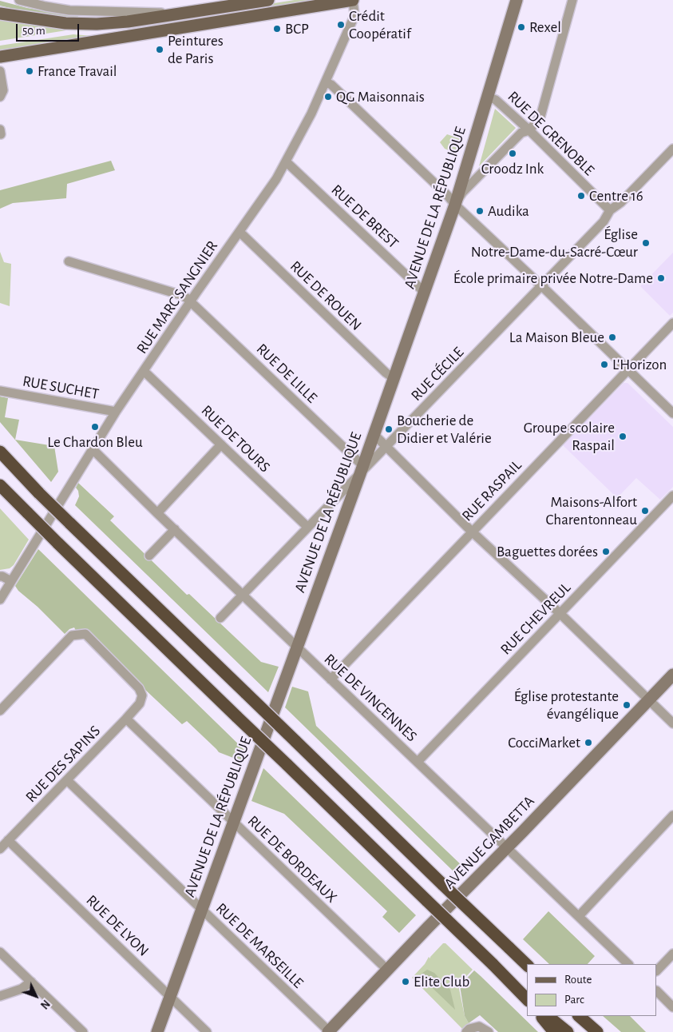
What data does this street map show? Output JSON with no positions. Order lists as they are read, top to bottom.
{
  "streets": {
    "main road": ["AVENUE DE LA RÉPUBLIQUE", "AVENUE GAMBETTA"],
    "street": [
      "RUE DE GRENOBLE",
      "RUE DE BREST",
      "RUE DE ROUEN",
      "RUE MARC SANGNIER",
      "RUE DE LILLE",
      "RUE CÉCILE",
      "RUE SUCHET",
      "RUE DE TOURS",
      "RUE RASPAIL",
      "RUE CHEVREUL",
      "RUE DE VINCENNES",
      "RUE DES SAPINS",
      "RUE DE BORDEAUX",
      "RUE DE LYON",
      "RUE DE MARSEILLE"
    ]
  },
  "crossings": [
    ["RUE DE GRENOBLE", "AVENUE DE LA RÉPUBLIQUE"],
    ["RUE DE GRENOBLE", "RUE CÉCILE"],
    ["AVENUE DE LA RÉPUBLIQUE", "RUE DE BREST"],
    ["AVENUE DE LA RÉPUBLIQUE", "RUE DE ROUEN"],
    ["AVENUE DE LA RÉPUBLIQUE", "RUE DE LILLE"],
    ["AVENUE DE LA RÉPUBLIQUE", "RUE CÉCILE"],
    ["AVENUE DE LA RÉPUBLIQUE", "RUE DE VINCENNES"],
    ["AVENUE DE LA RÉPUBLIQUE", "RUE DE BORDEAUX"],
    ["AVENUE DE LA RÉPUBLIQUE", "RUE DE LYON"],
    ["AVENUE DE LA RÉPUBLIQUE", "RUE DE MARSEILLE"],
    ["RUE DE BREST", "RUE MARC SANGNIER"],
    ["RUE DE ROUEN", "RUE MARC SANGNIER"],
    ["RUE MARC SANGNIER", "RUE DE LILLE"],
    ["RUE MARC SANGNIER", "RUE SUCHET"],
    ["RUE MARC SANGNIER", "RUE DE TOURS"],
    ["RUE MARC SANGNIER", "RUE DE VINCENNES"],
    ["RUE DE LILLE", "RUE CÉCILE"],
    ["RUE CÉCILE", "RUE DE TOURS"],
    ["RUE CÉCILE", "RUE DE VINCENNES"],
    ["RUE RASPAIL", "RUE DE VINCENNES"],
    ["RUE CHEVREUL", "RUE DE VINCENNES"],
    ["RUE DE VINCENNES", "AVENUE GAMBETTA"],
    ["RUE DES SAPINS", "RUE DE BORDEAUX"],
    ["RUE DES SAPINS", "RUE DE LYON"],
    ["RUE DES SAPINS", "RUE DE MARSEILLE"],
    ["AVENUE GAMBETTA", "RUE DE BORDEAUX"],
    ["AVENUE GAMBETTA", "RUE DE MARSEILLE"]
  ],
  "places": [
    "Crédit Coopératif",
    "Rexel",
    "BCP",
    "Peintures de Paris",
    "France Travail",
    "QG Maisonnais",
    "Croodz Ink",
    "Centre 16",
    "Audika",
    "Église Notre-Dame-du-Sacré-Cœur",
    "École primaire privée Notre-Dame",
    "La Maison Bleue",
    "L'Horizon",
    "Le Chardon Bleu",
    "Boucherie de Didier et Valérie",
    "Groupe scolaire Raspail",
    "Maisons-Alfort Charentonneau",
    "Baguettes dorées",
    "Église protestante évangélique",
    "CocciMarket",
    "Elite Club"
  ],
  "legend": ["Route", "Parc"],
  "scale_bar": "50 m",
  "north": "bottom right"
}
